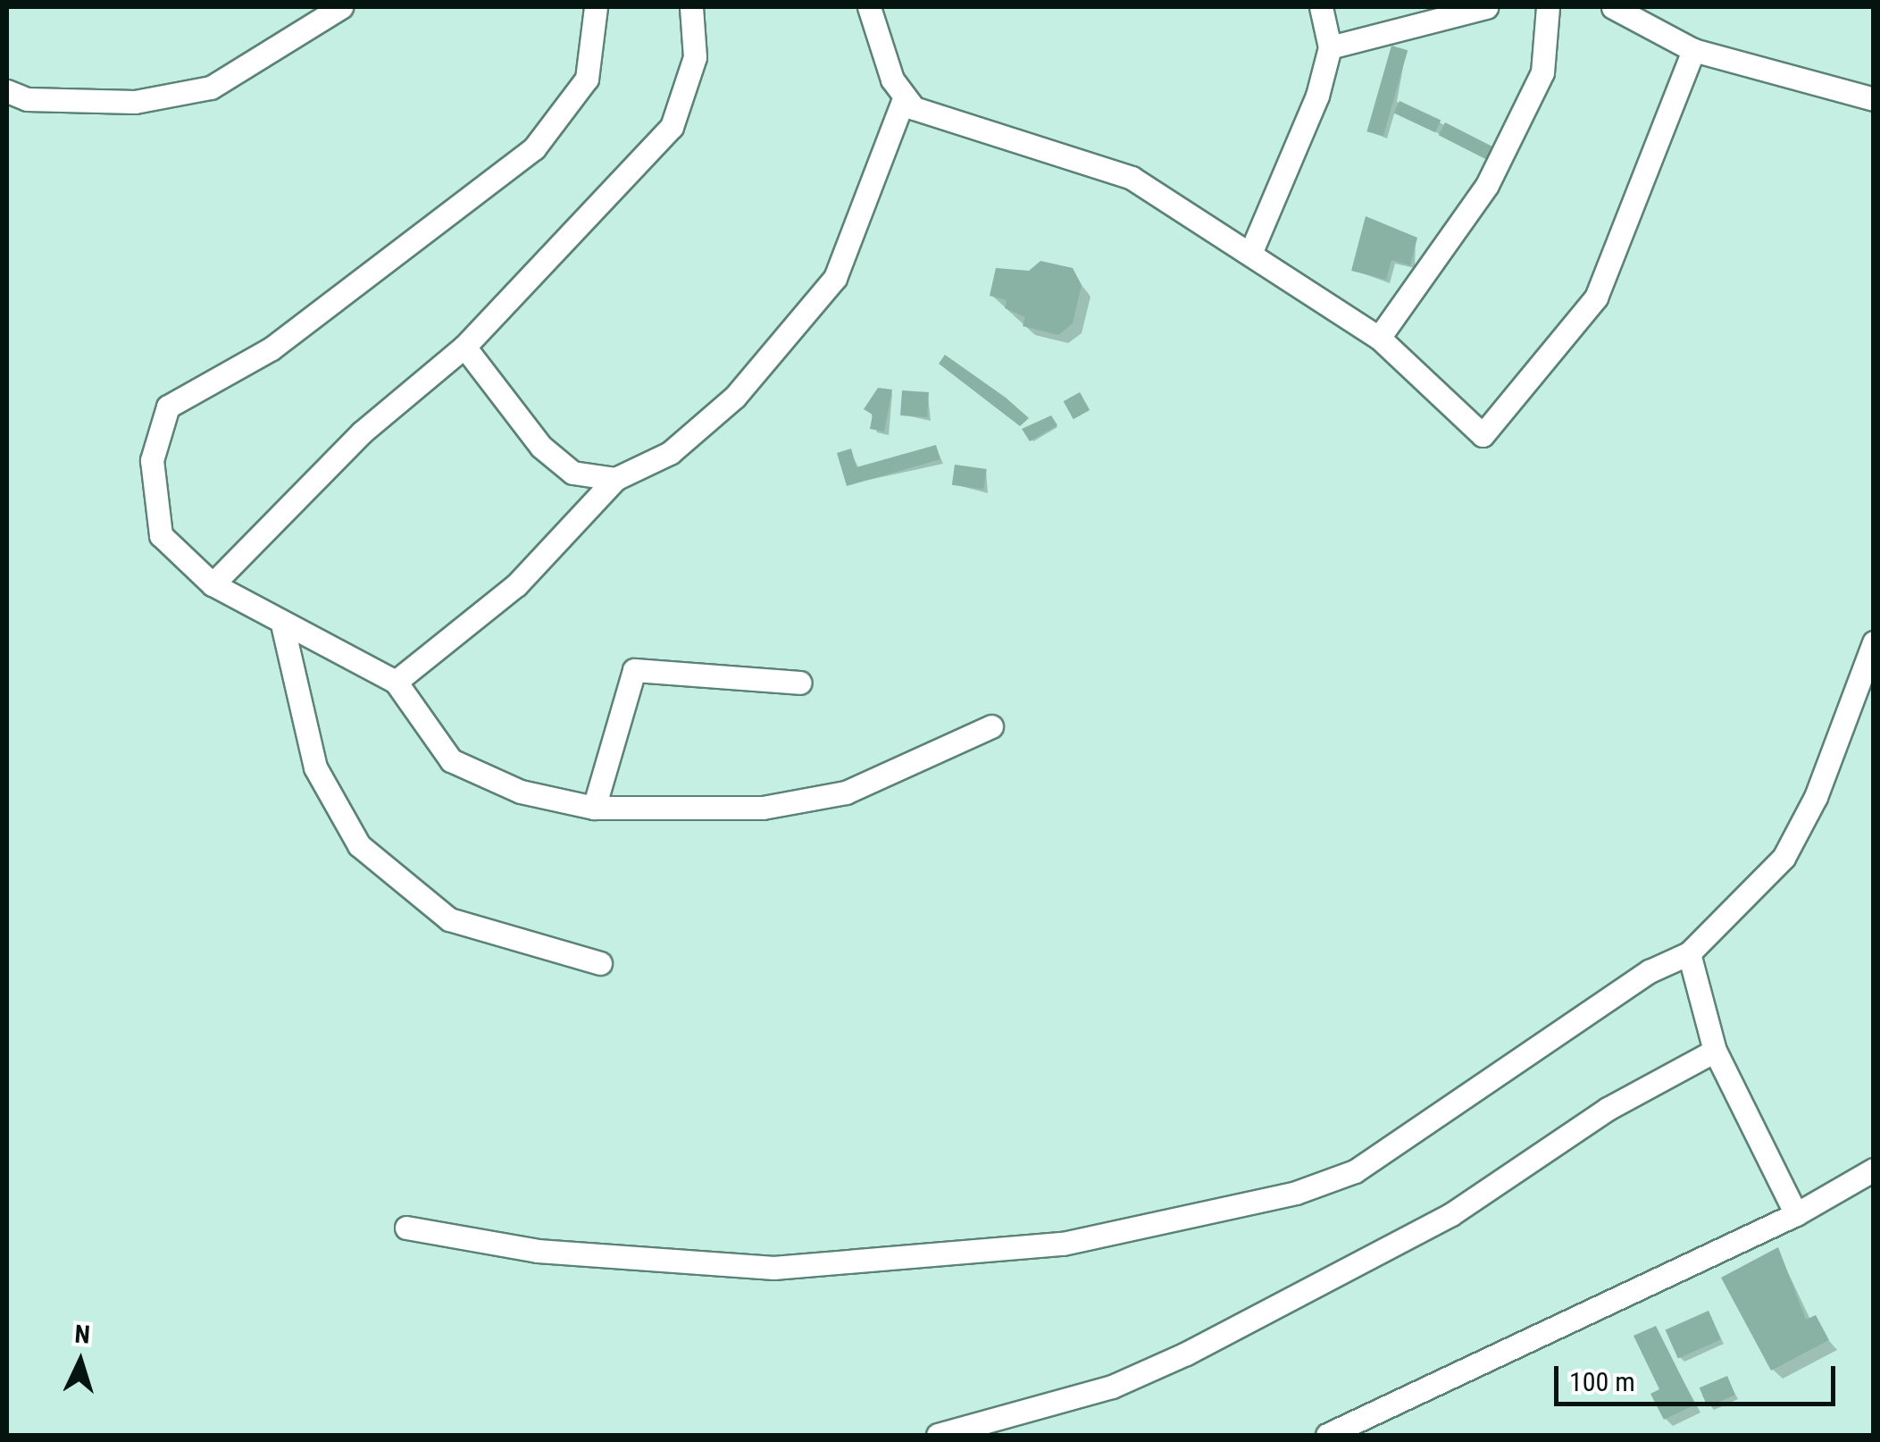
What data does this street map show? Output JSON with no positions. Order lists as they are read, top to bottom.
{
  "scale_bar": "100 m",
  "north": "top"
}
